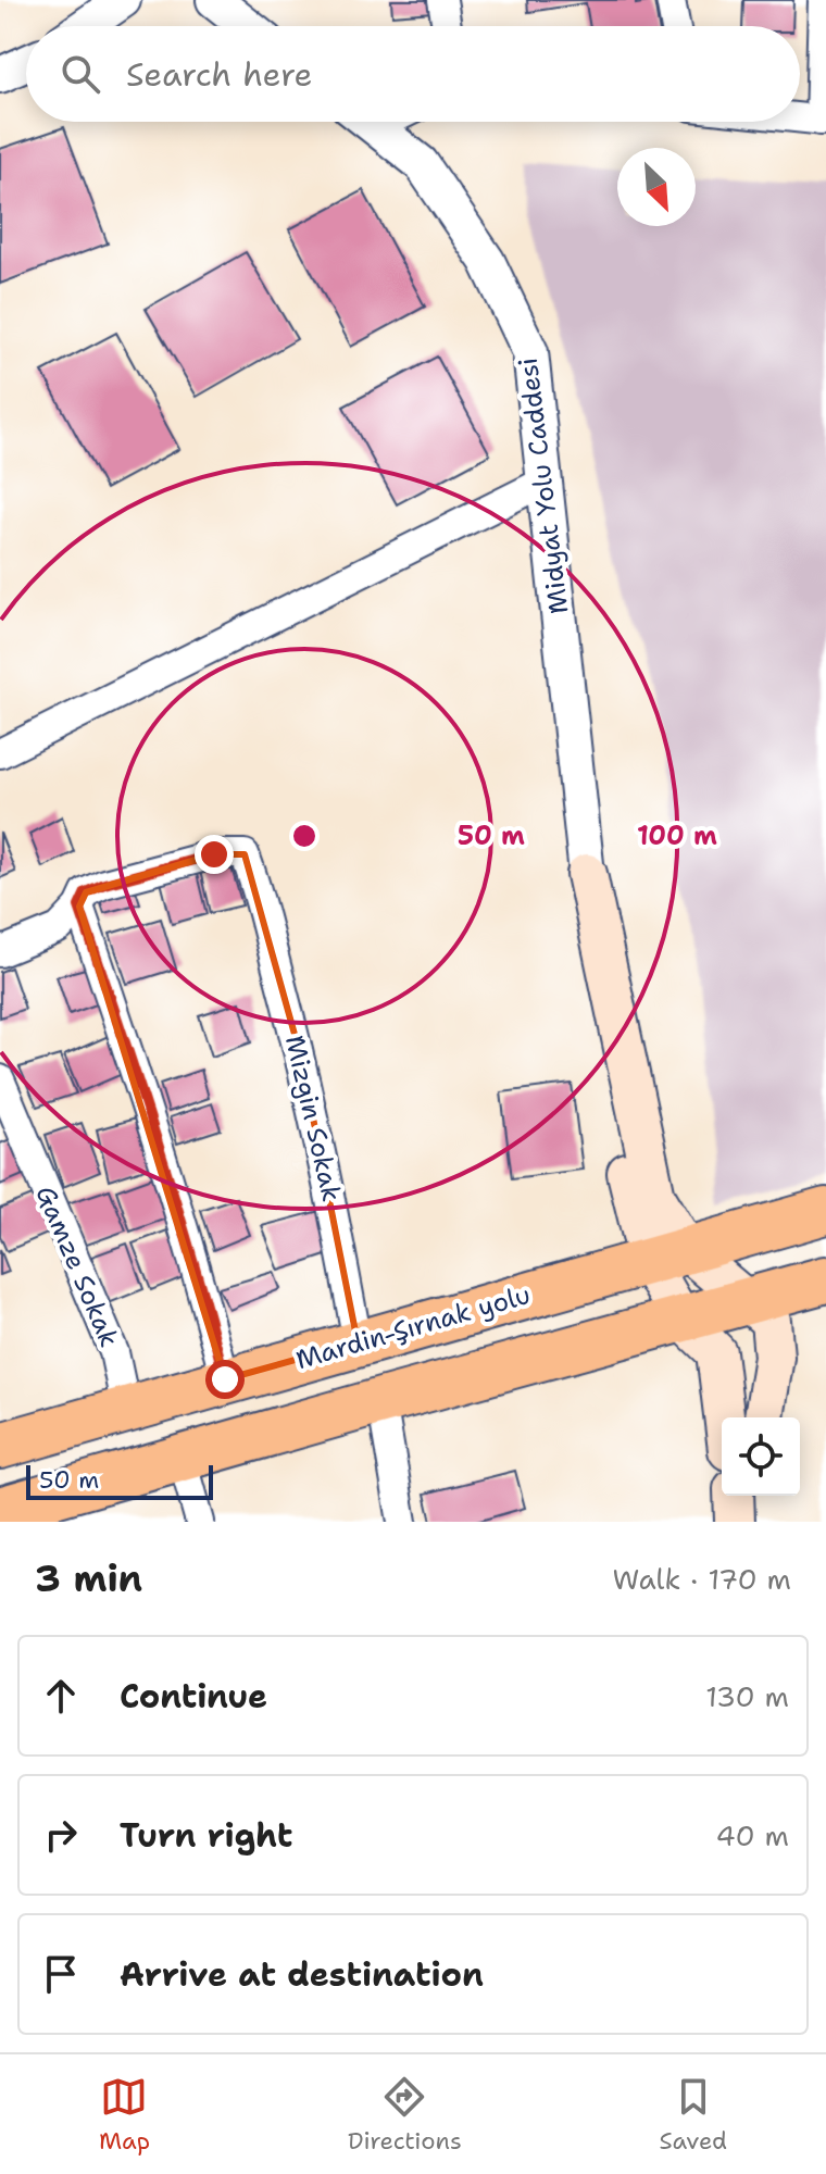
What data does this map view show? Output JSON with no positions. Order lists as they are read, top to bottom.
{
  "streets": {
    "highway": ["Mardin-Şırnak yolu"],
    "street": ["Midyat Yolu Caddesi", "Mizgin Sokak", "Gamze Sokak"]
  },
  "crossings": [
    ["Mizgin Sokak", "Mardin-Şırnak yolu"],
    ["Gamze Sokak", "Mardin-Şırnak yolu"]
  ],
  "scale_bar": "50 m",
  "north": "bottom right",
  "page": {
    "search": "Search here",
    "scale": "50 m",
    "heading": ["3 min", "Walk · 170 m"],
    "list": [
      ["Continue", "130 m"],
      ["Turn right", "40 m"],
      "Arrive at destination"
    ],
    "nav": ["Map", "Directions", "Saved"]
  },
  "rings": ["50 m", "100 m"]
}
